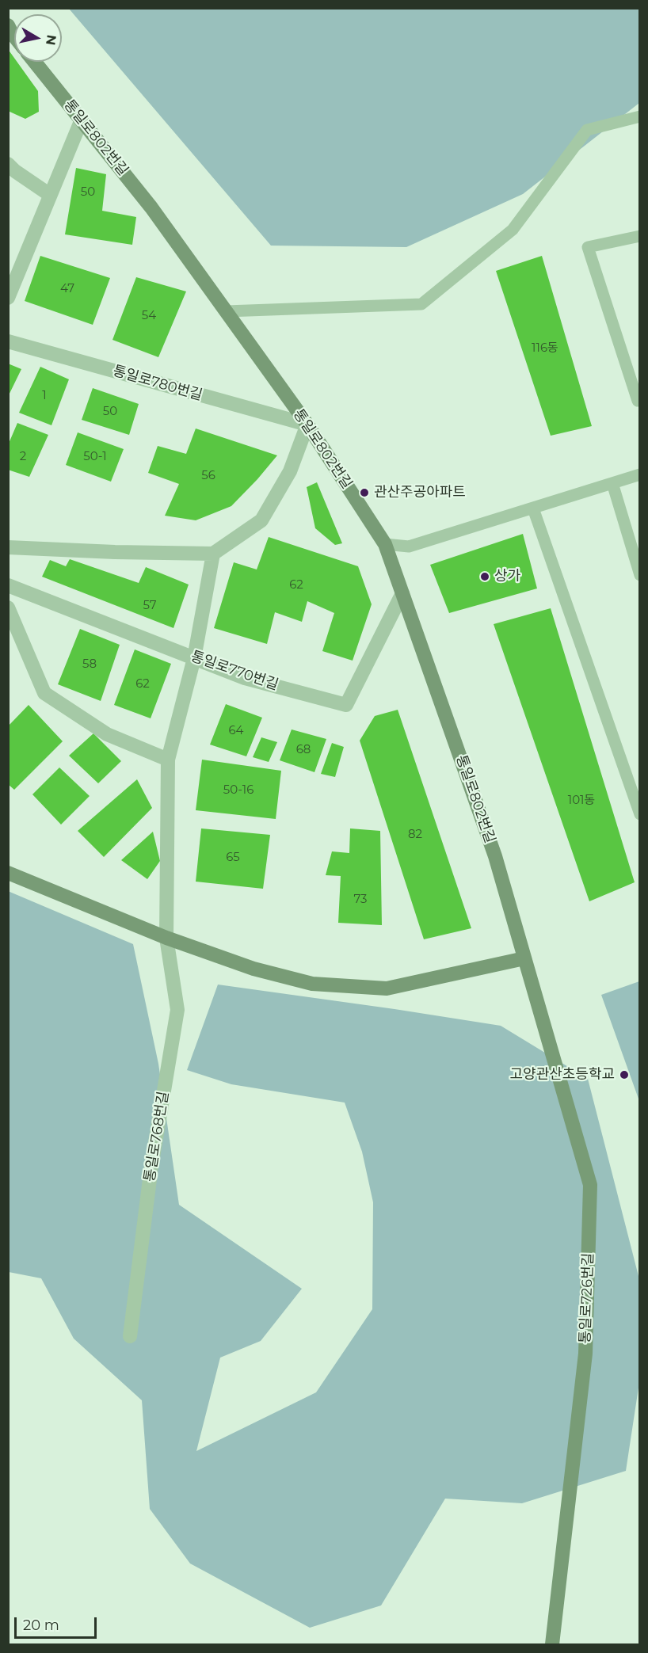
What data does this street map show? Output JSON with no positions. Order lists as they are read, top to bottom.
{
  "streets": {
    "street": [
      "통일로802번길",
      "통일로780번길",
      "통일로770번길",
      "통일로768번길",
      "통일로726번길"
    ]
  },
  "crossings": [
    ["통일로802번길", "통일로780번길"],
    ["통일로802번길", "통일로770번길"],
    ["통일로802번길", "통일로726번길"],
    ["통일로770번길", "통일로768번길"]
  ],
  "places": ["관산주공아파트", "상가", "고양관산초등학교"],
  "house_numbers": [
    "50",
    "47",
    "54",
    "116동",
    "1",
    "50",
    "2",
    "50-1",
    "56",
    "62",
    "57",
    "58",
    "62",
    "64",
    "68",
    "50-16",
    "101동",
    "82",
    "65",
    "73"
  ],
  "scale_bar": "20 m",
  "north": "right"
}
